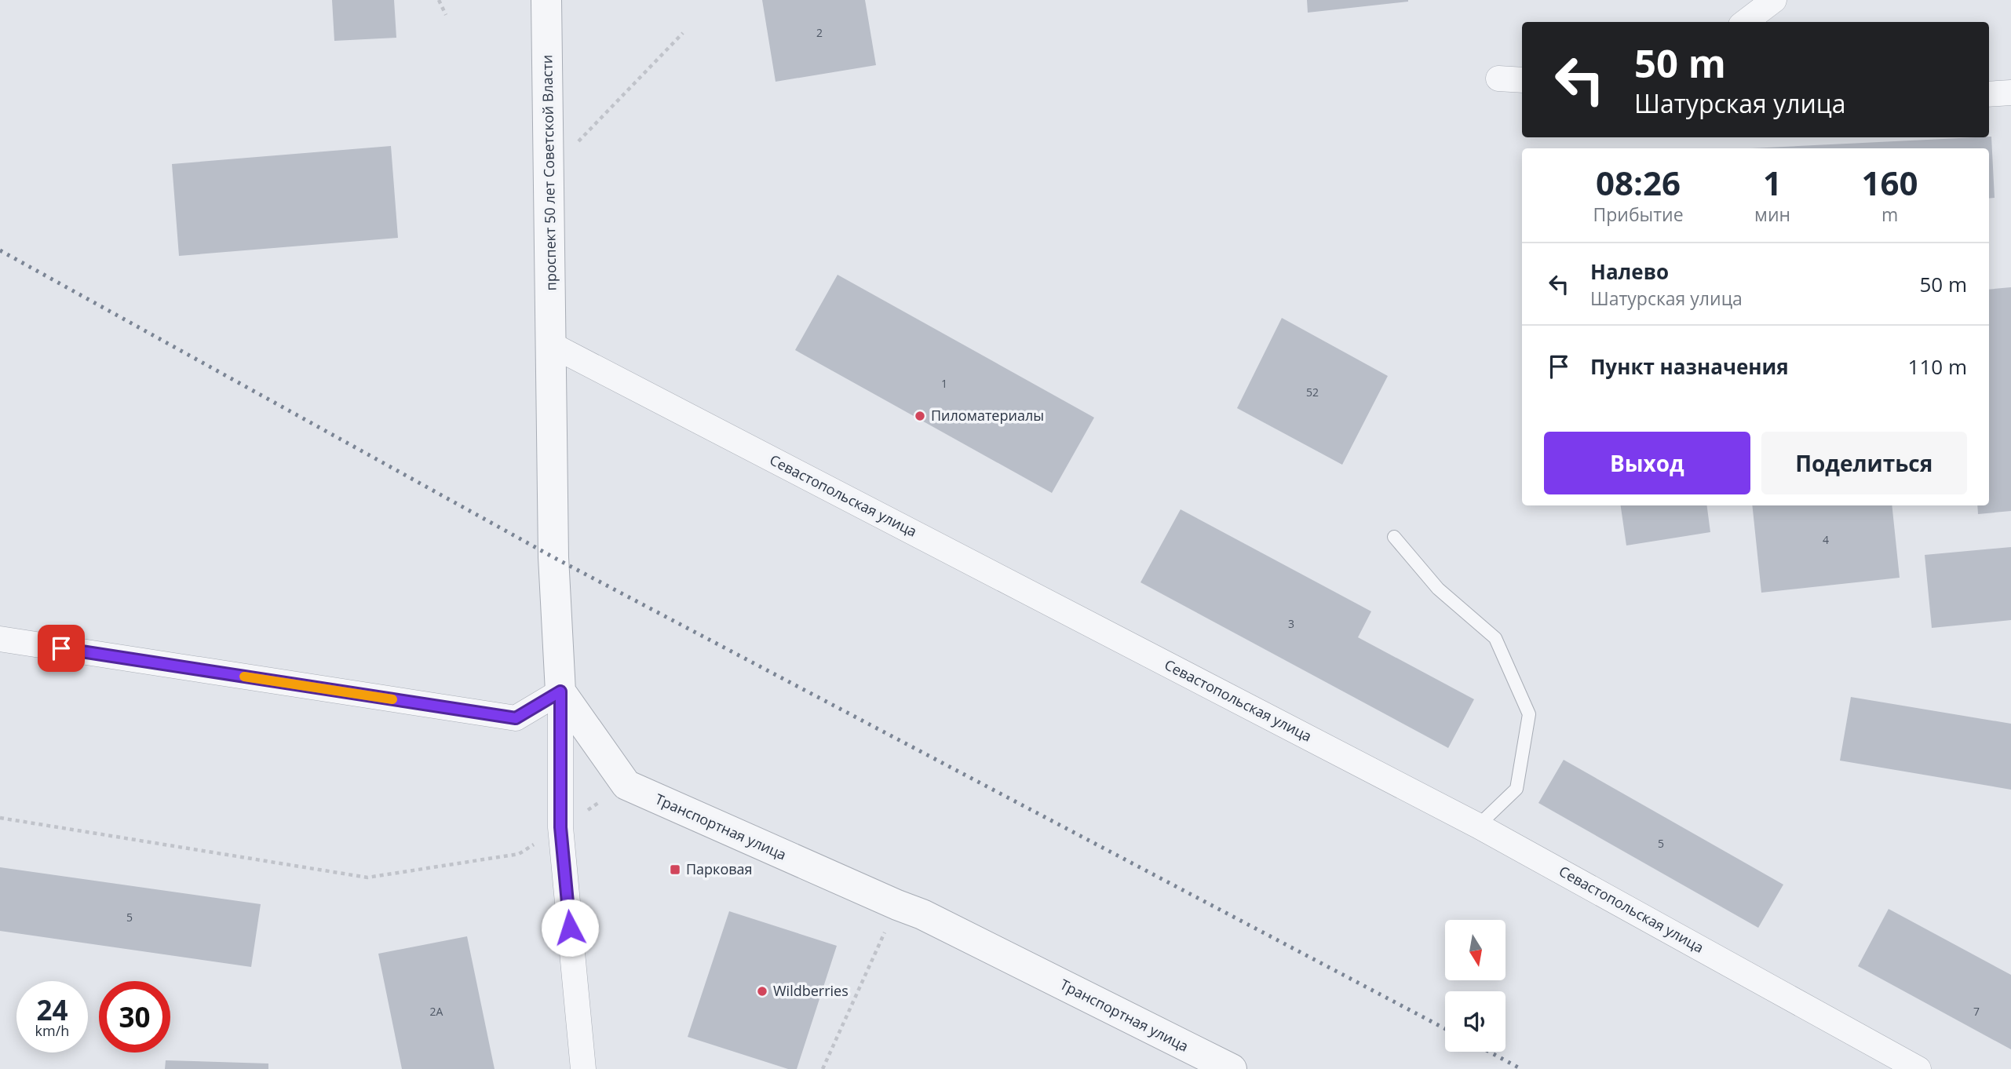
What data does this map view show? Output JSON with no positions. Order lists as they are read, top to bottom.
{
  "streets": {
    "street": ["проспект 50 лет Советской Власти", "Севастопольская улица", "Транспортная улица"]
  },
  "crossings": [
    ["проспект 50 лет Советской Власти", "Севастопольская улица"]
  ],
  "places": {
    "other": ["Пиломатериалы", "Wildberries"],
    "transit": ["Парковая"]
  },
  "house_numbers": [
    "2",
    "1",
    "52",
    "4",
    "3",
    "5",
    "5",
    "2А",
    "7"
  ],
  "north": "bottom",
  "page": {
    "turn": ["50 m", "Шатурская улица"],
    "eta": [
      "08:26",
      "Прибытие",
      "1",
      "мин",
      "160",
      "m"
    ],
    "list": [
      {
        "name": "Налево",
        "note": "Шатурская улица",
        "value": "50 m"
      },
      {
        "name": "Пункт назначения",
        "value": "110 m"
      }
    ],
    "buttons": ["Выход", "Поделиться"],
    "speed": "24 km/h",
    "limit": "30"
  }
}
